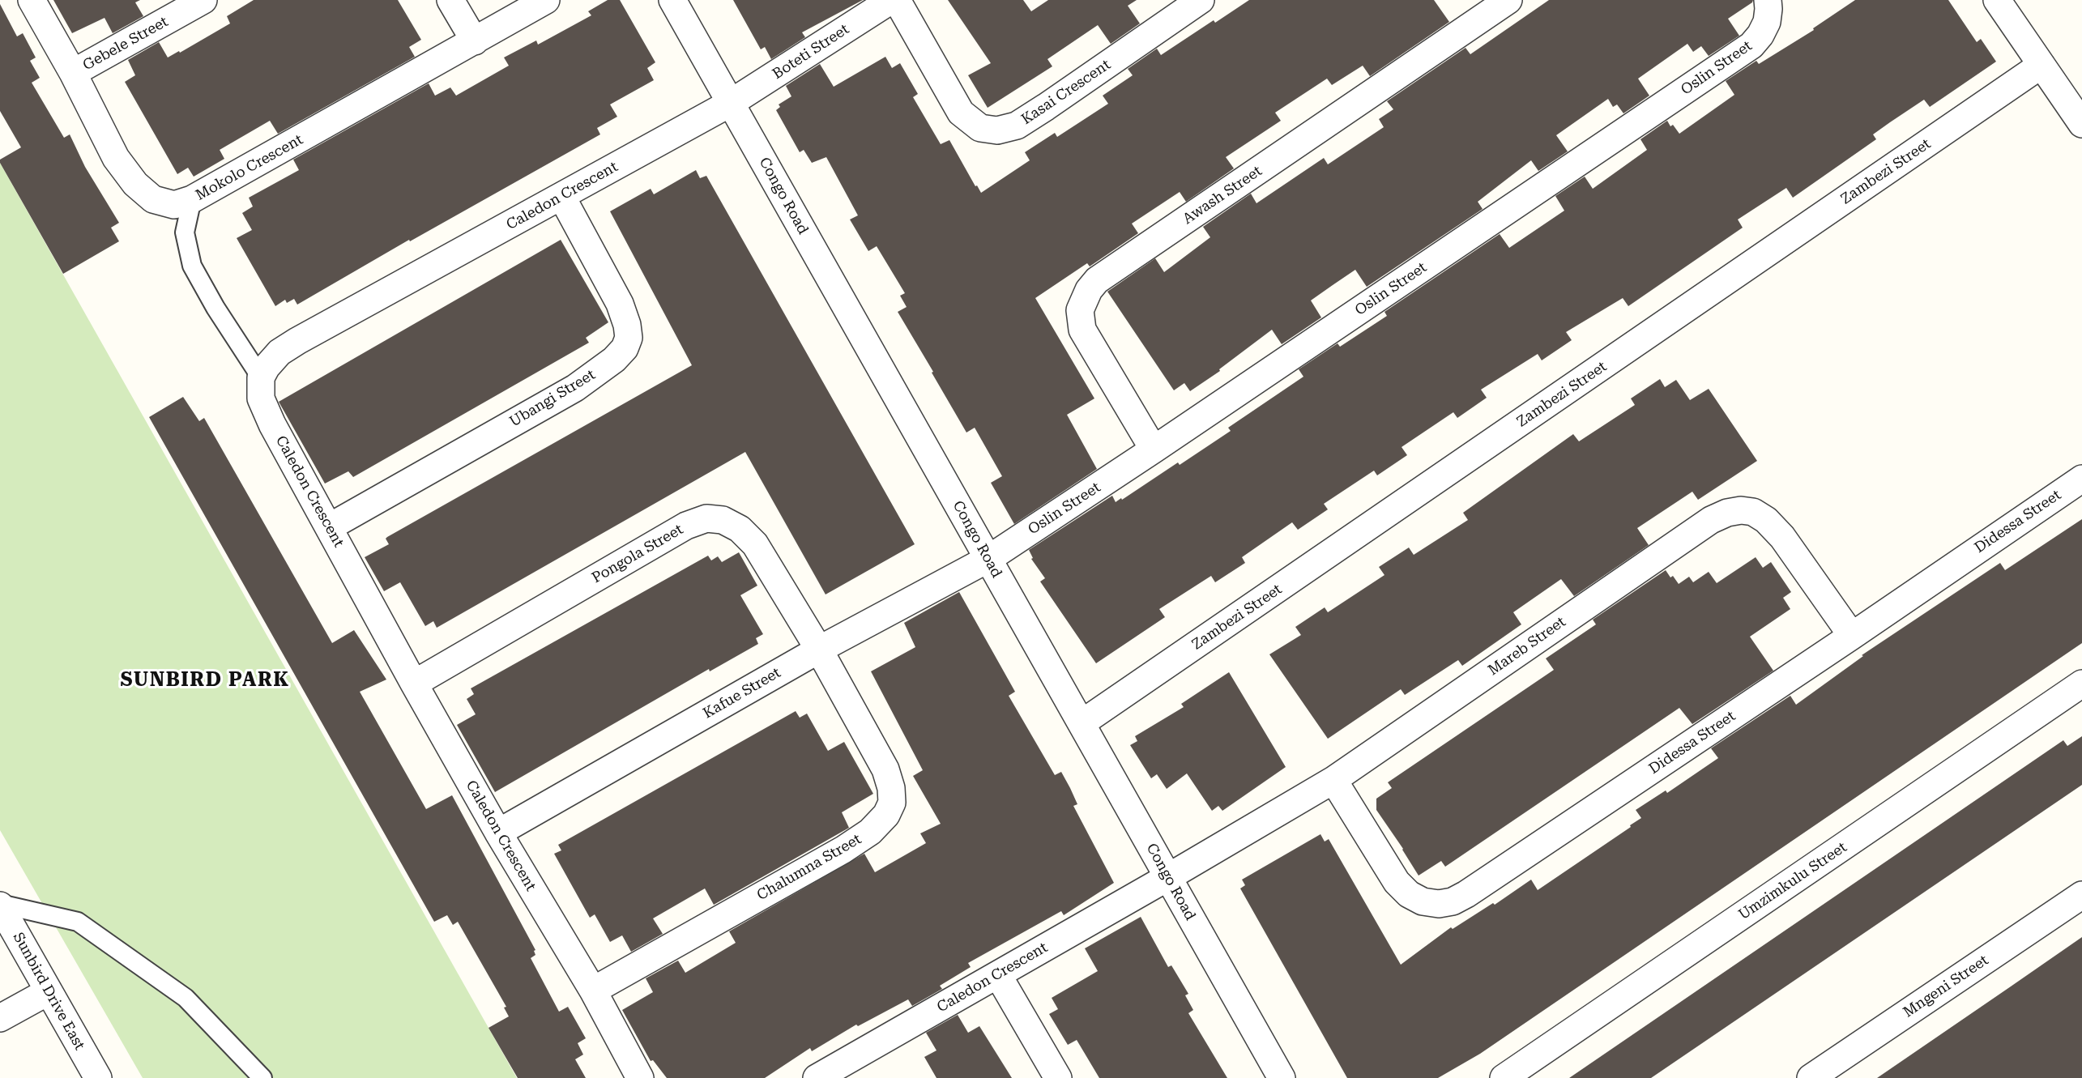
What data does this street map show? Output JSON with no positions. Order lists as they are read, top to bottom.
{
  "streets": {
    "street": [
      "Gebele Street",
      "Boteti Street",
      "Oslin Street",
      "Kasai Crescent",
      "Mokolo Crescent",
      "Zambezi Street",
      "Awash Street",
      "Caledon Crescent",
      "Congo Road",
      "Ubangi Street",
      "Didessa Street",
      "Pongola Street",
      "Mareb Street",
      "Kafue Street",
      "Chalumna Street",
      "Umzimkulu Street",
      "Mngeni Street",
      "Sunbird Drive East"
    ]
  },
  "crossings": [
    ["Gebele Street", "Mokolo Crescent"],
    ["Boteti Street", "Caledon Crescent"],
    ["Boteti Street", "Congo Road"],
    ["Oslin Street", "Awash Street"],
    ["Oslin Street", "Congo Road"],
    ["Oslin Street", "Kafue Street"],
    ["Zambezi Street", "Congo Road"],
    ["Caledon Crescent", "Congo Road"],
    ["Caledon Crescent", "Ubangi Street"],
    ["Caledon Crescent", "Pongola Street"],
    ["Caledon Crescent", "Mareb Street"],
    ["Caledon Crescent", "Kafue Street"],
    ["Caledon Crescent", "Chalumna Street"],
    ["Congo Road", "Mareb Street"],
    ["Congo Road", "Kafue Street"],
    ["Didessa Street", "Mareb Street"],
    ["Pongola Street", "Kafue Street"],
    ["Pongola Street", "Chalumna Street"],
    ["Kafue Street", "Chalumna Street"]
  ],
  "districts": ["SUNBIRD PARK"]
}
